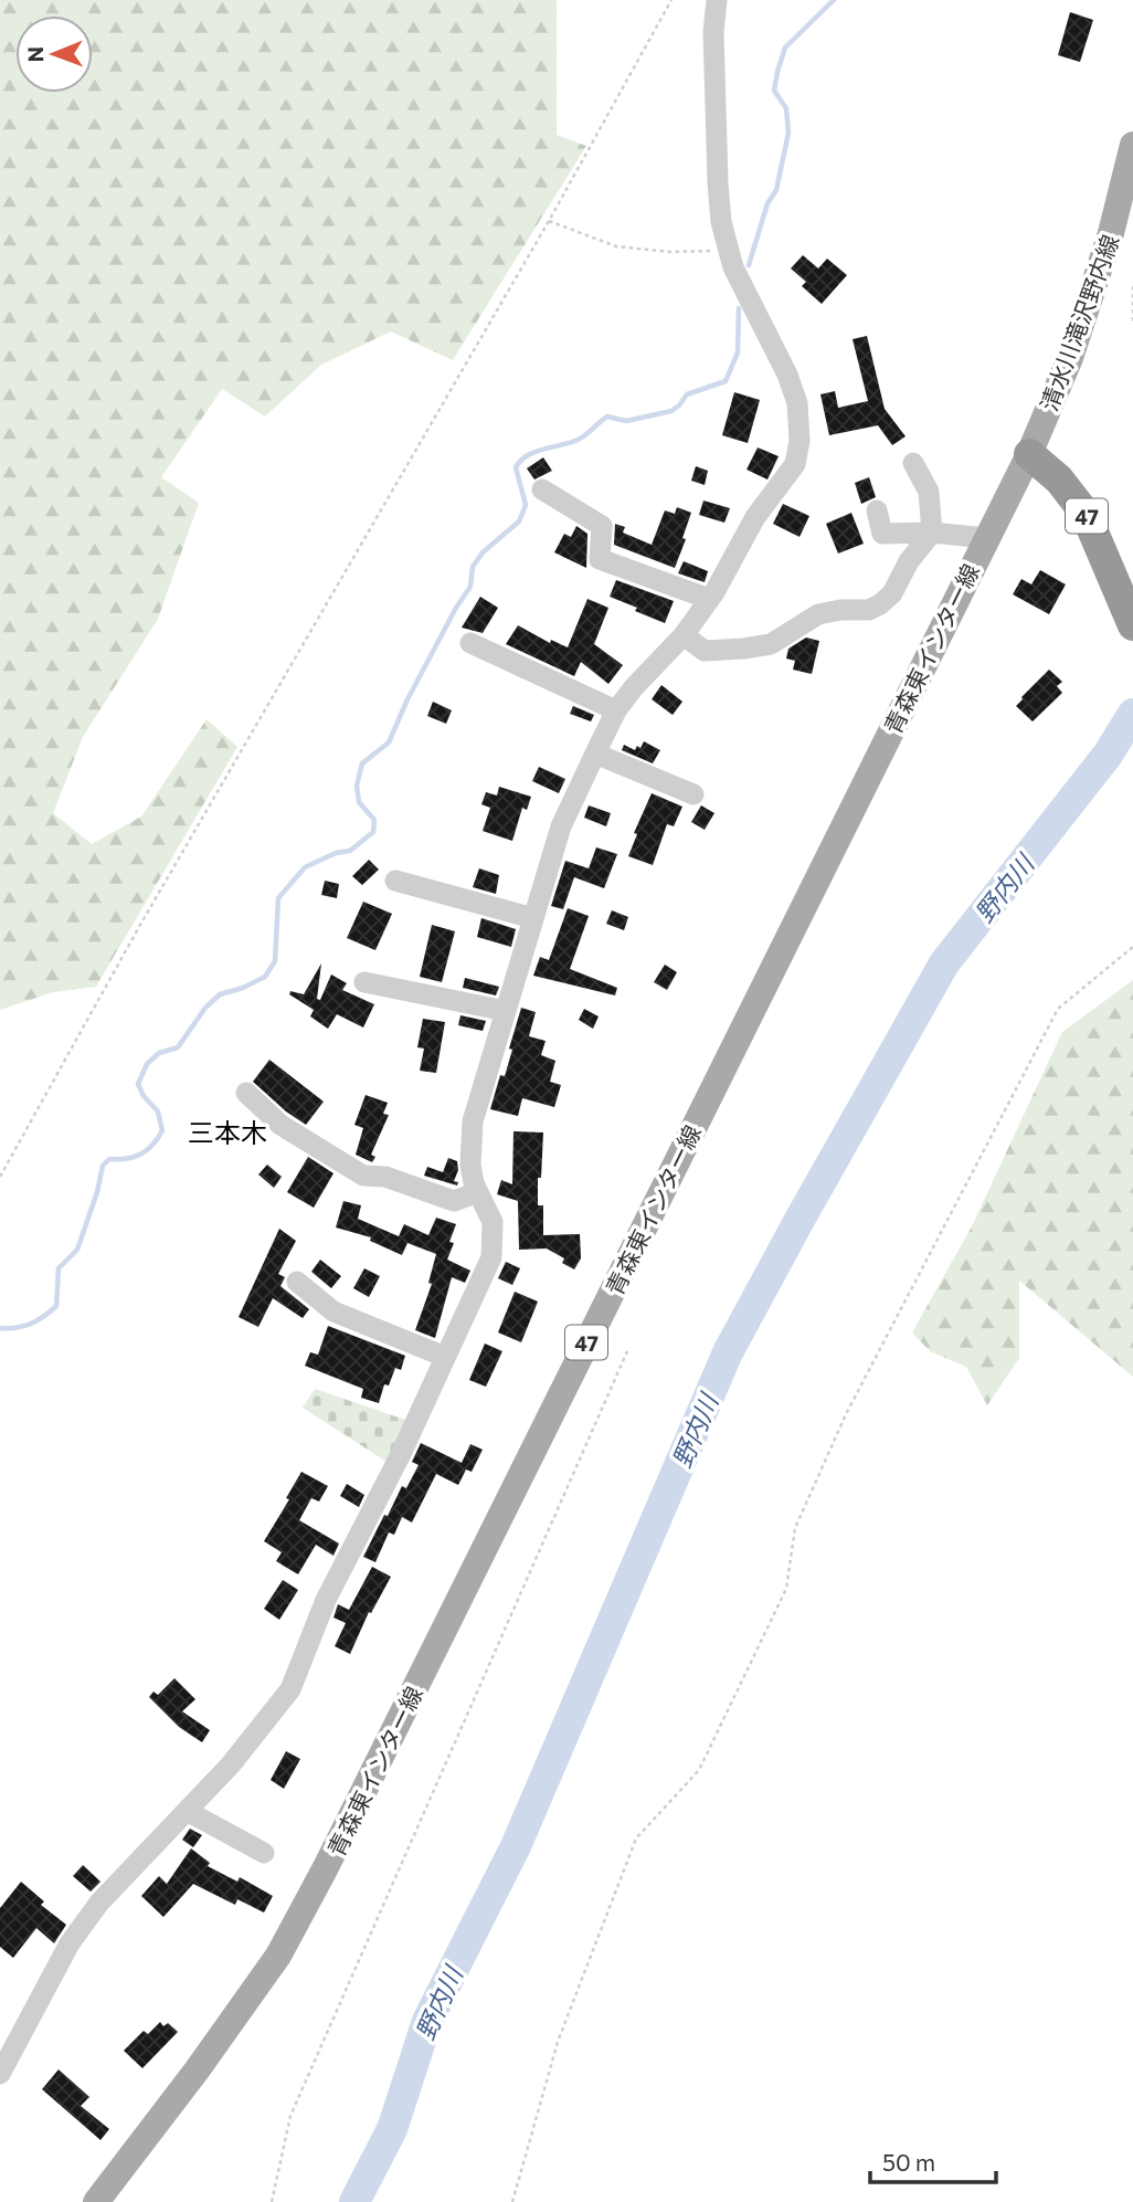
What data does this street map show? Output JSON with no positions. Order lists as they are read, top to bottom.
{
  "streets": {
    "highway": ["47"],
    "main road": ["清水川滝沢野内線", "青森東インター線"]
  },
  "crossings": [
    ["清水川滝沢野内線", "47"],
    ["清水川滝沢野内線", "青森東インター線"],
    ["47", "青森東インター線"]
  ],
  "districts": ["三本木"],
  "water": ["野内川"],
  "scale_bar": "50 m",
  "north": "left"
}
